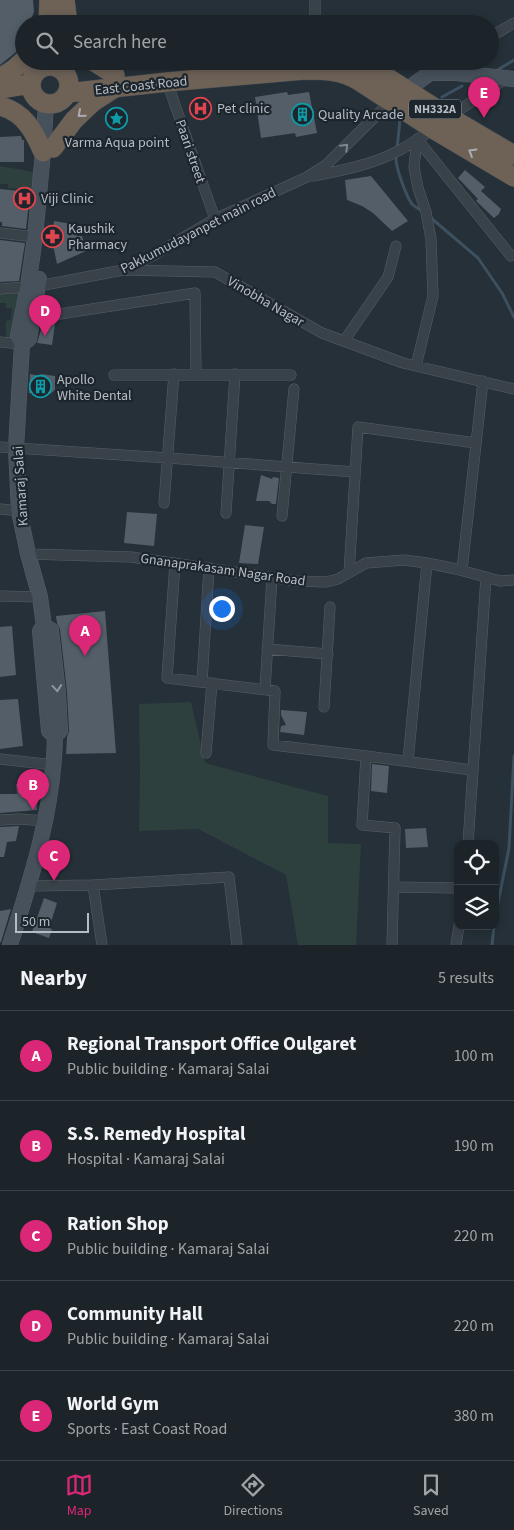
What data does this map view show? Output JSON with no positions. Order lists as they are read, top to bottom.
{
  "streets": {
    "highway": ["East Coast Road", "NH332A"],
    "main road": ["Kamaraj Salai"],
    "street": [
      "Paari street",
      "Pakkumudayanpet main road",
      "Vinobha Nagar",
      "Gnanaprakasam Nagar Road"
    ]
  },
  "crossings": [
    ["East Coast Road", "Paari street"],
    ["East Coast Road", "Kamaraj Salai"],
    ["Paari street", "Pakkumudayanpet main road"],
    ["Pakkumudayanpet main road", "Vinobha Nagar"],
    ["Pakkumudayanpet main road", "Kamaraj Salai"],
    ["Kamaraj Salai", "Gnanaprakasam Nagar Road"]
  ],
  "places": {
    "hospital": ["Pet clinic", "Viji Clinic"],
    "building": ["Quality Arcade", "Apollo White Dental"],
    "place": ["Varma Aqua point"],
    "pharmacy": ["Kaushik Pharmacy"]
  },
  "scale_bar": "50 m",
  "page": {
    "search": "Search here",
    "pins": [
      "E",
      "D",
      "A",
      "B",
      "C"
    ],
    "scale": "50 m",
    "heading": ["Nearby", "5 results"],
    "list": [
      {
        "mark": "A",
        "name": "Regional Transport Office Oulgaret",
        "note": "Public building · Kamaraj Salai",
        "value": "100 m"
      },
      {
        "mark": "B",
        "name": "S.S. Remedy Hospital",
        "note": "Hospital · Kamaraj Salai",
        "value": "190 m"
      },
      {
        "mark": "C",
        "name": "Ration Shop",
        "note": "Public building · Kamaraj Salai",
        "value": "220 m"
      },
      {
        "mark": "D",
        "name": "Community Hall",
        "note": "Public building · Kamaraj Salai",
        "value": "220 m"
      },
      {
        "mark": "E",
        "name": "World Gym",
        "note": "Sports · East Coast Road",
        "value": "380 m"
      }
    ],
    "nav": ["Map", "Directions", "Saved"]
  }
}
